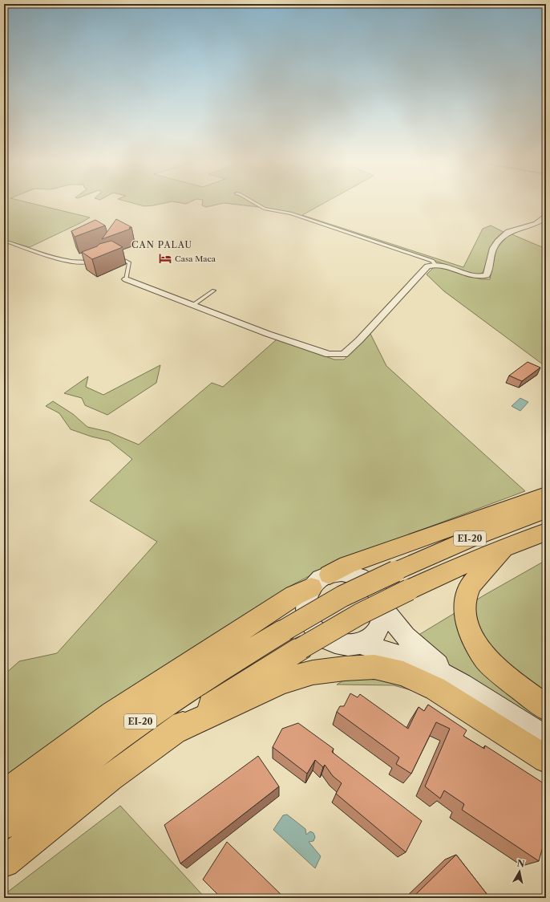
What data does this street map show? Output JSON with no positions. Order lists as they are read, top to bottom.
{
  "streets": {
    "highway": ["EI-20"]
  },
  "districts": ["CAN PALAU"],
  "places": {
    "hotel": ["Casa Maca"]
  },
  "north": "top"
}
